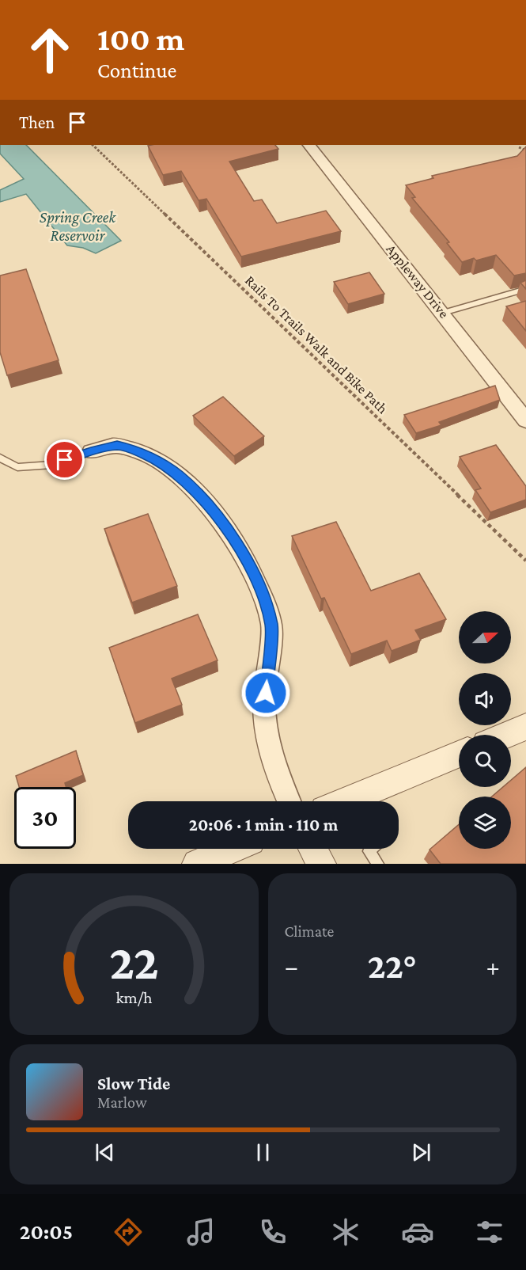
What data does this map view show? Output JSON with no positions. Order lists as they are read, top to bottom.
{
  "streets": {
    "street": ["Appleway Drive"],
    "path": ["Rails To Trails Walk and Bike Path"]
  },
  "water": ["Spring Creek Reservoir"],
  "north": "right",
  "page": {
    "turn": ["100 m", "Continue"],
    "then": "Then",
    "limit": "30",
    "trip": "20:06 · 1 min · 110 m",
    "tile": "Climate",
    "heat": ["−", "22°", "+"],
    "song": ["Slow Tide", "Marlow"],
    "tabs": "20:05",
    "gauge": ["22", "km/h"]
  }
}
